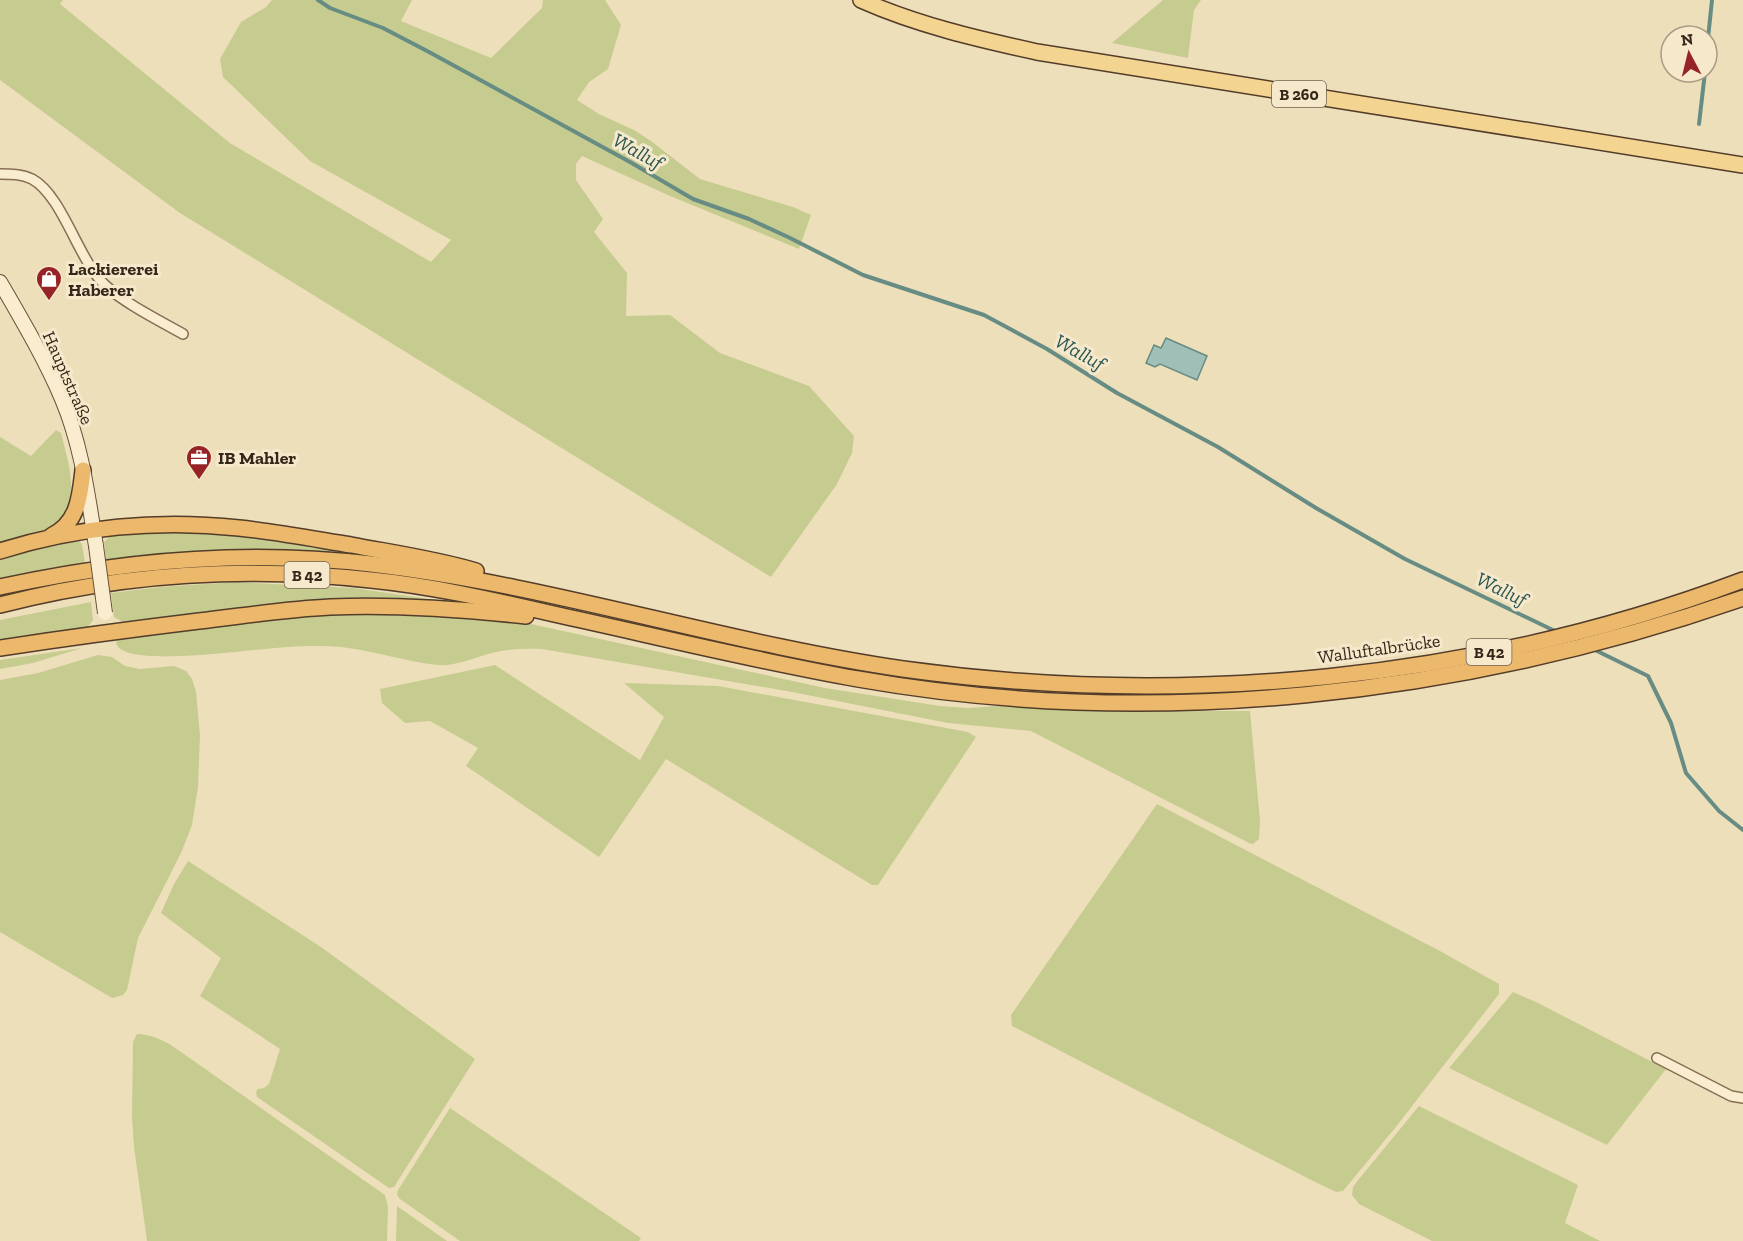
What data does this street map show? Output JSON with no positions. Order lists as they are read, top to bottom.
{
  "streets": {
    "highway": ["B 42", "Walluftalbrücke"],
    "main road": ["B 260", "Hauptstraße"]
  },
  "crossings": [
    ["B 42", "Walluftalbrücke"]
  ],
  "water": ["Walluf"],
  "places": {
    "shop": ["Lackiererei Haberer"],
    "office": ["IB Mahler"]
  },
  "north": "top"
}
